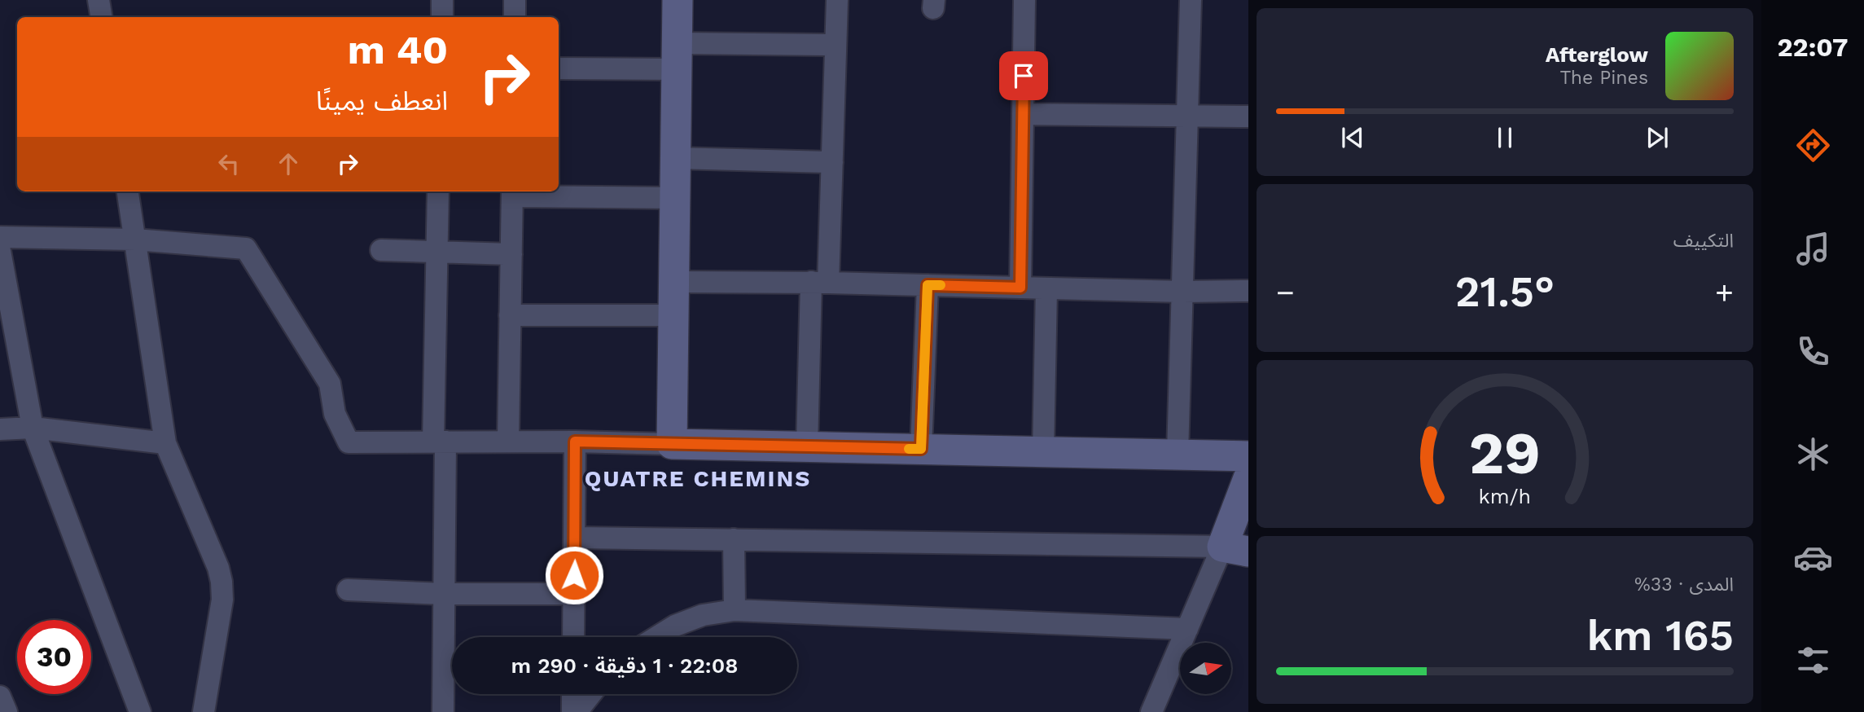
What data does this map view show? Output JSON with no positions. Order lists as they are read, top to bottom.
{
  "districts": ["QUATRE CHEMINS"],
  "north": "right",
  "page": {
    "tabs": "22:07",
    "turn": ["40 m", "انعطف يمينًا"],
    "song": ["Afterglow", "The Pines"],
    "tile": [
      "التكييف",
      ["المدى · 33%", "165 km"]
    ],
    "heat": ["−", "21.5°", "+"],
    "limit": "30",
    "trip": "22:08 · 1 دقيقة · 290 m",
    "gauge": ["29", "km/h"]
  }
}
